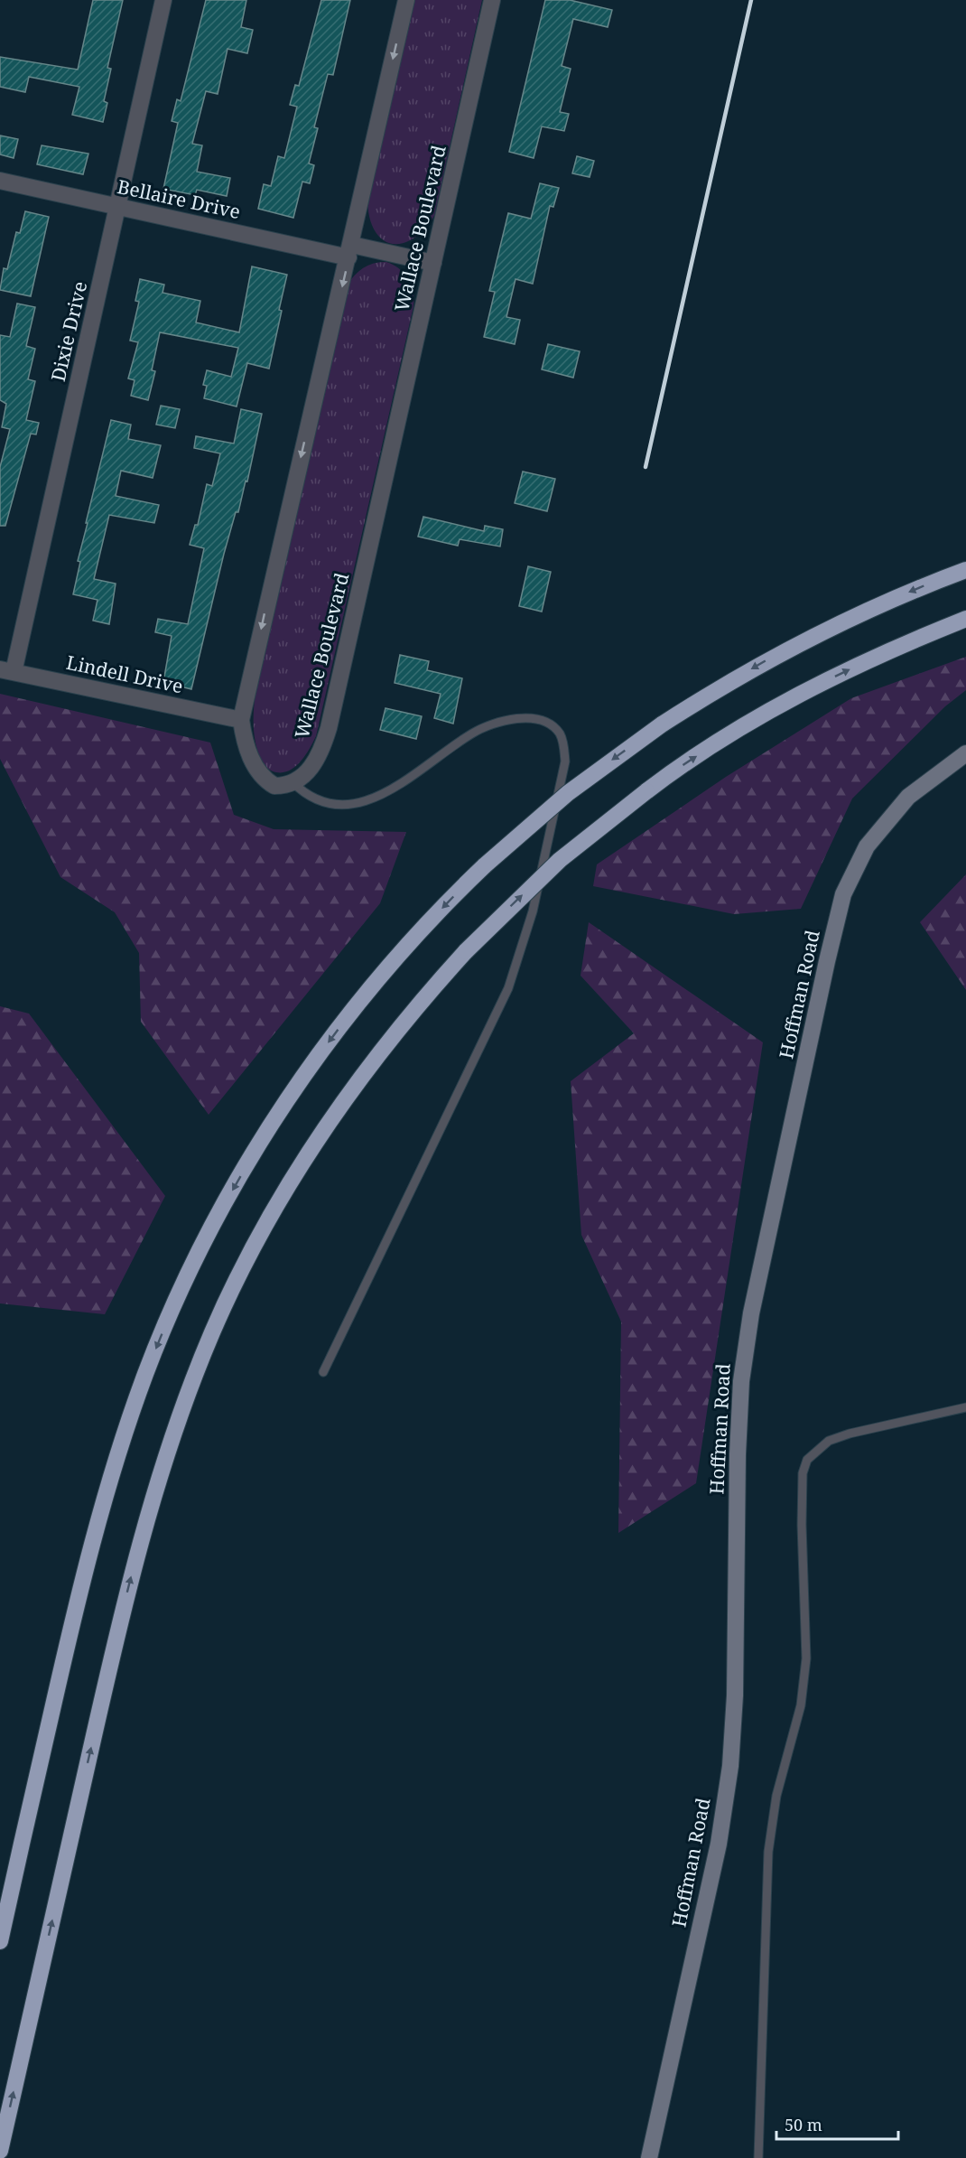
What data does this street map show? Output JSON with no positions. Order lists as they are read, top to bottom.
{
  "streets": {
    "street": [
      "Bellaire Drive",
      "Wallace Boulevard",
      "Dixie Drive",
      "Lindell Drive",
      "Hoffman Road"
    ]
  },
  "crossings": [
    ["Bellaire Drive", "Wallace Boulevard"],
    ["Bellaire Drive", "Dixie Drive"],
    ["Dixie Drive", "Lindell Drive"]
  ],
  "scale_bar": "50 m"
}
